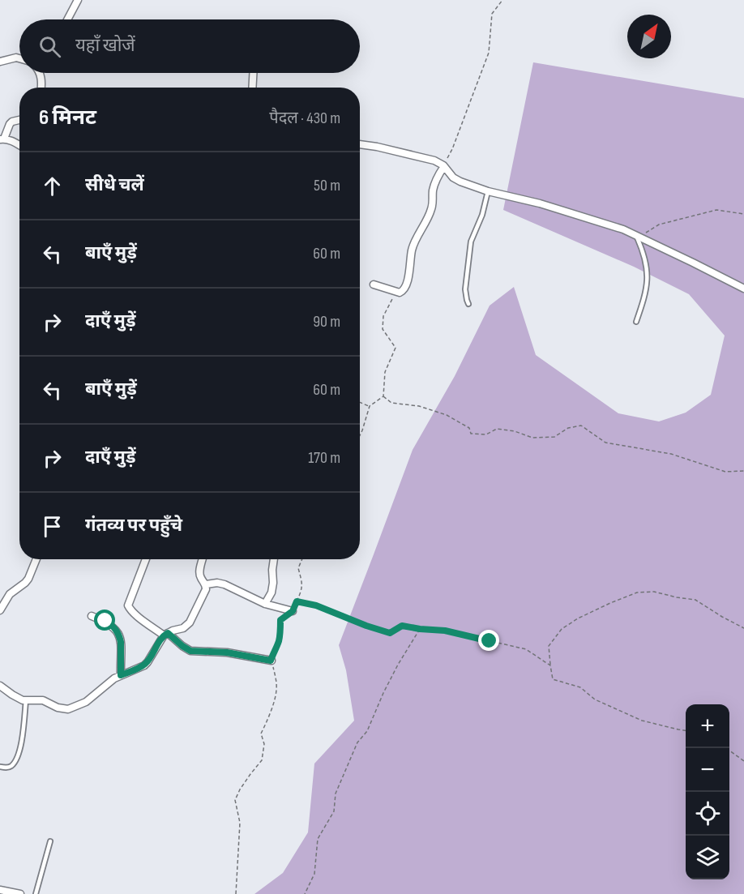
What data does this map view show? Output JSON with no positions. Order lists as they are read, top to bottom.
{
  "north": "top right",
  "page": {
    "search": "यहाँ खोजें",
    "heading": ["6 मिनट", "पैदल · 430 m"],
    "list": [
      ["सीधे चलें", "50 m"],
      ["बाएँ मुड़ें", "60 m"],
      ["दाएँ मुड़ें", "90 m"],
      ["बाएँ मुड़ें", "60 m"],
      ["दाएँ मुड़ें", "170 m"],
      "गंतव्य पर पहुँचे"
    ],
    "map_buttons": ["+", "−"]
  }
}
